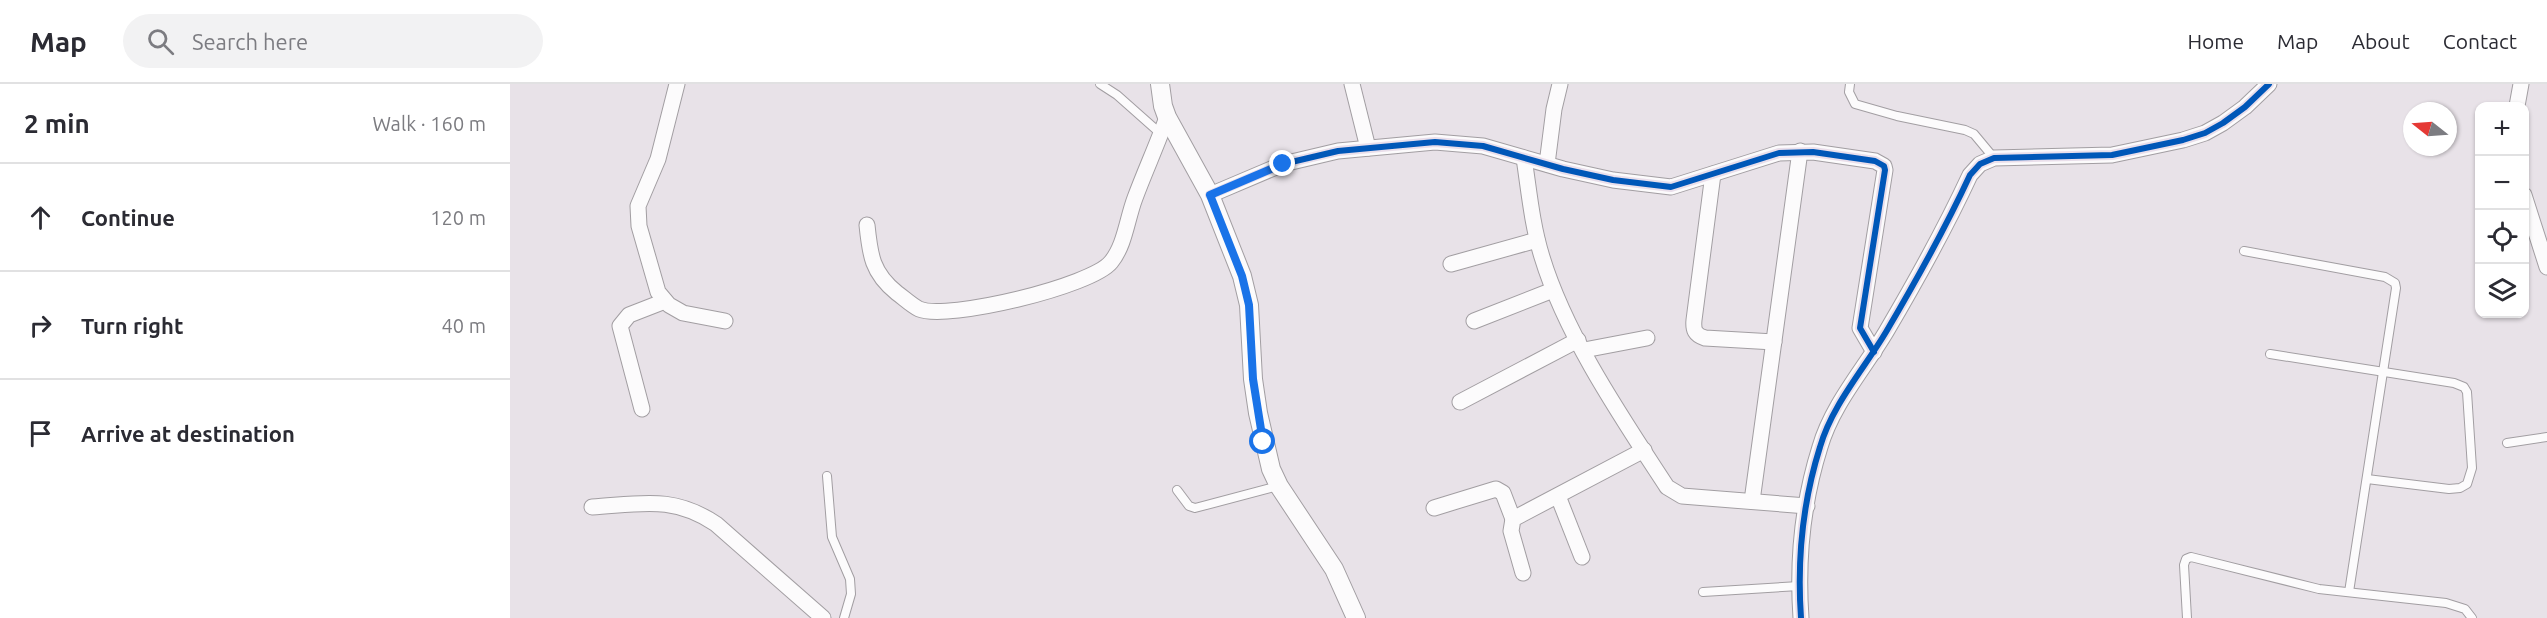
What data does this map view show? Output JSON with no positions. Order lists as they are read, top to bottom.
{
  "north": "left",
  "page": {
    "header": "Map",
    "search": "Search here",
    "nav": [
      "Home",
      "Map",
      "About",
      "Contact"
    ],
    "heading": ["2 min", "Walk · 160 m"],
    "map_buttons": ["+", "−"],
    "list": [
      ["Continue", "120 m"],
      ["Turn right", "40 m"],
      "Arrive at destination"
    ]
  }
}
